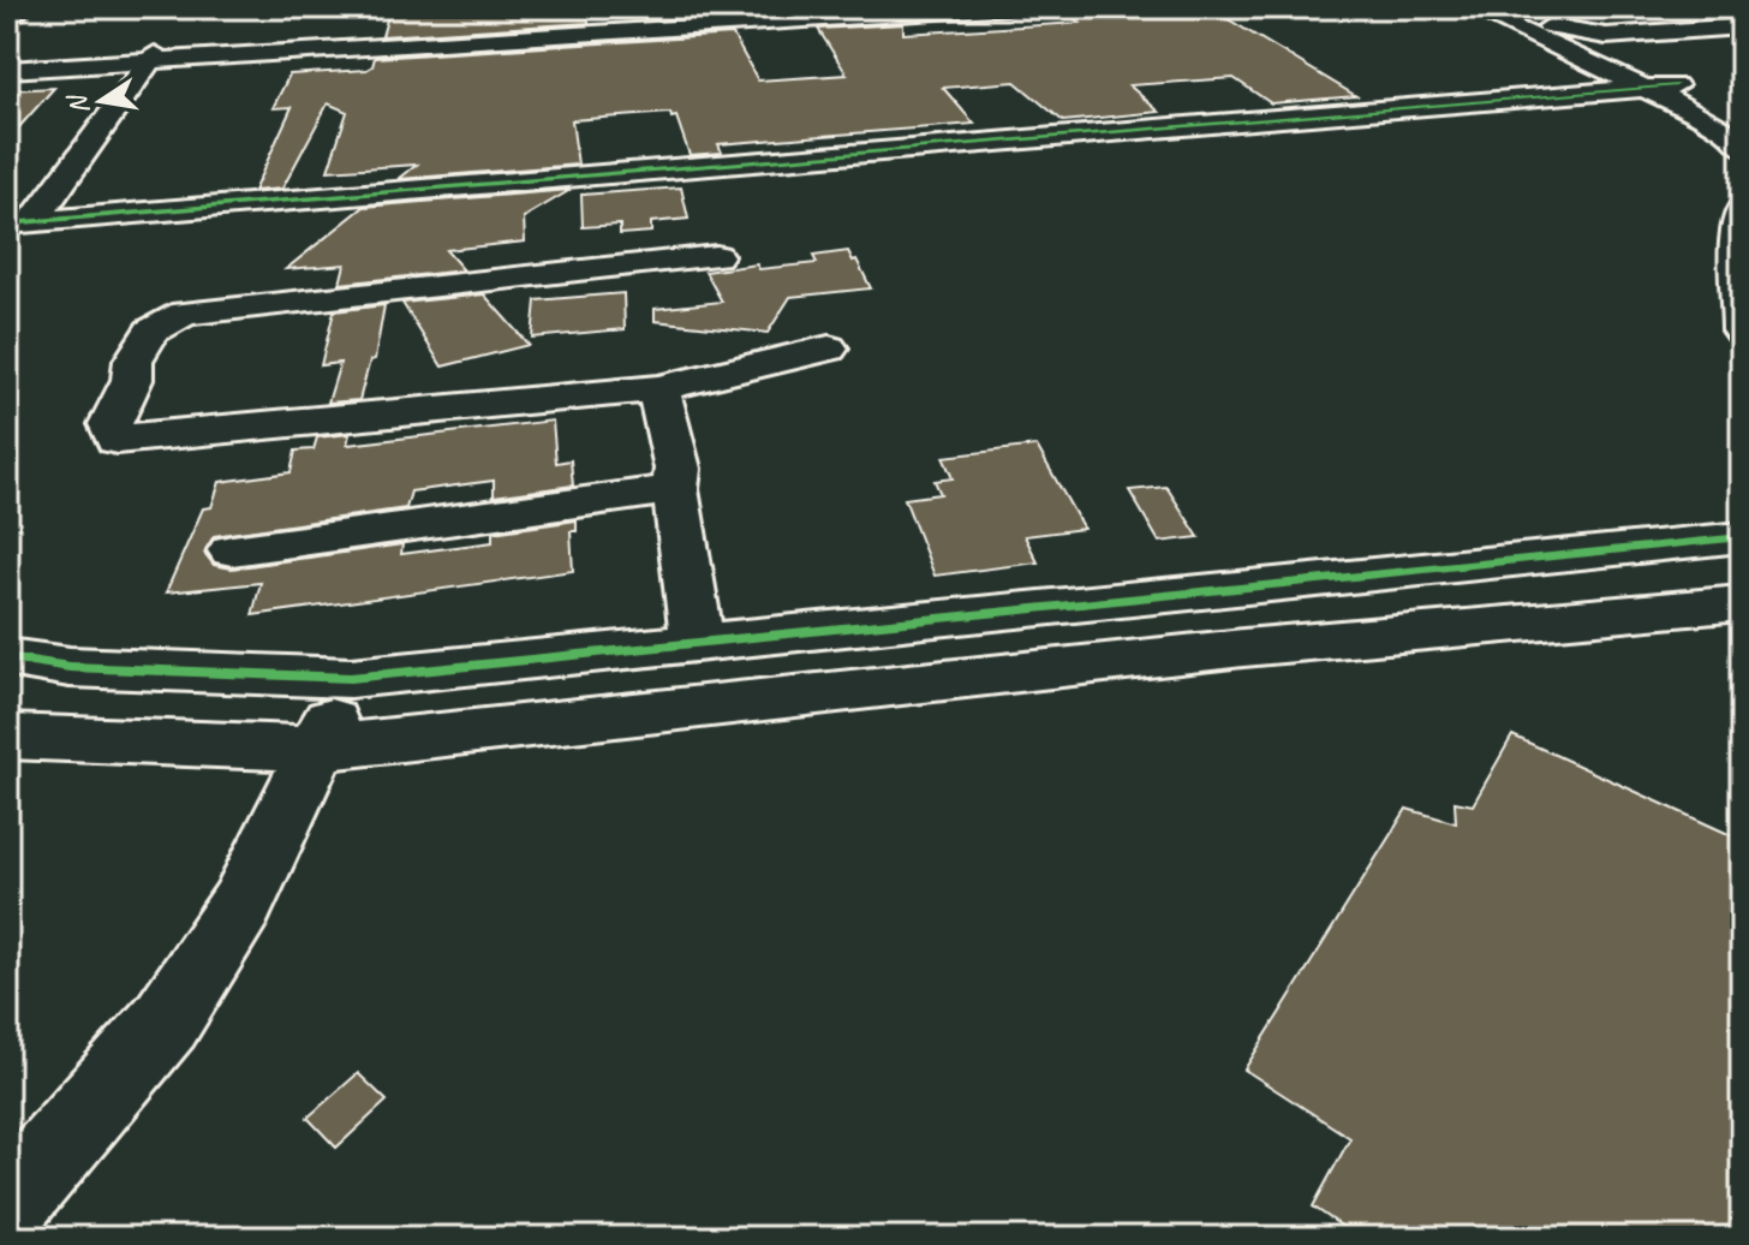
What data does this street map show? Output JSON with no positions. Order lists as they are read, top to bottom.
{
  "north": "left"
}
